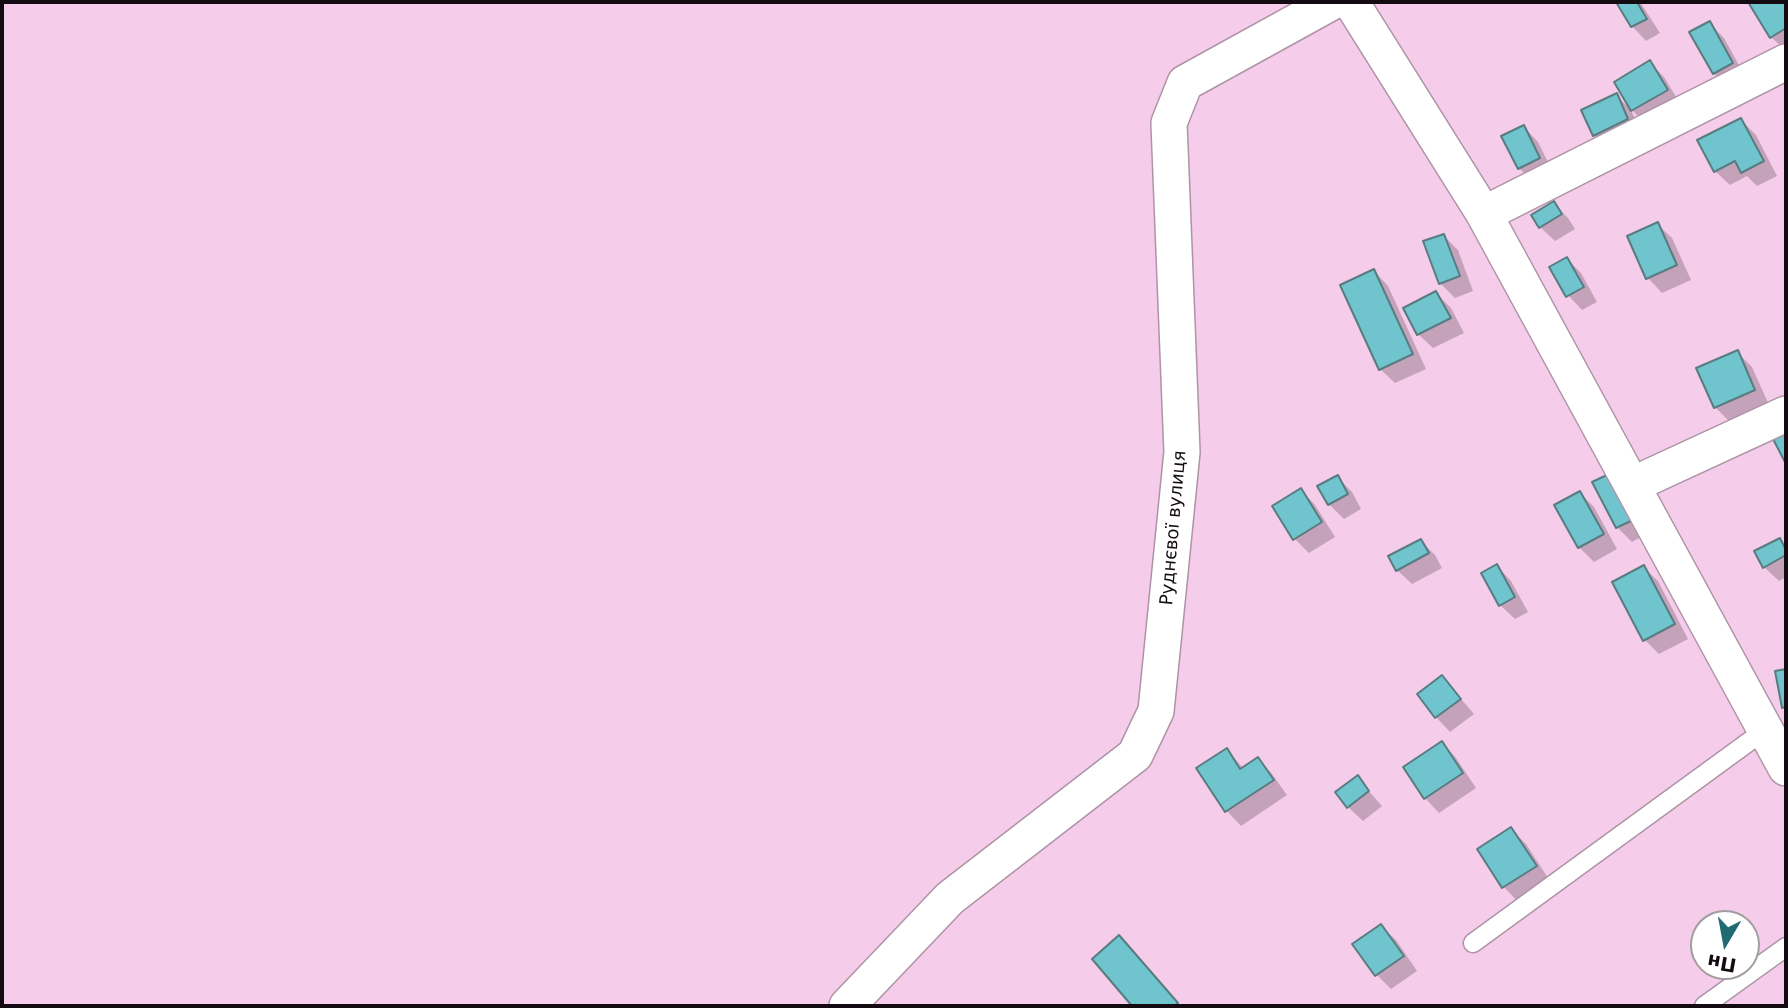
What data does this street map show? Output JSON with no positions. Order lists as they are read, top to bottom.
{
  "streets": {
    "street": ["Руднєвої вулиця"]
  },
  "north": "bottom"
}
